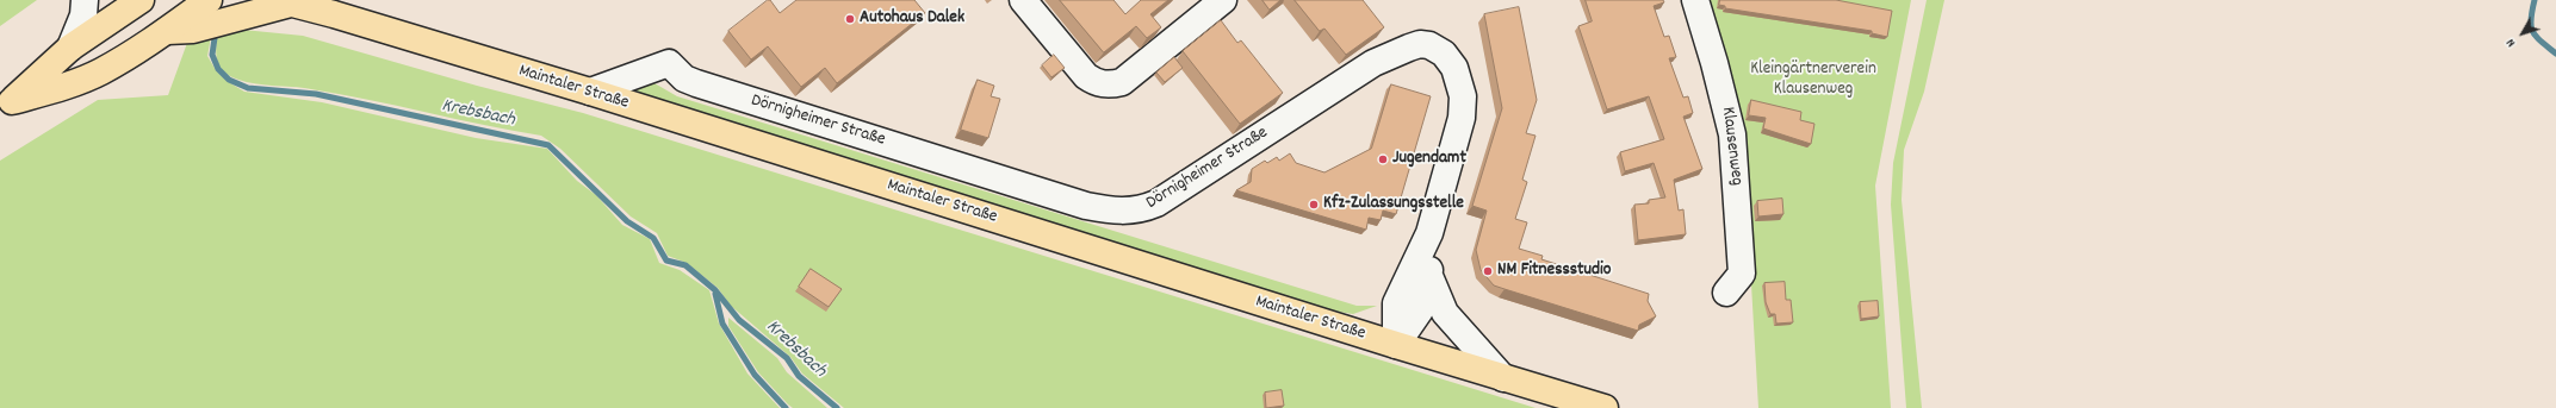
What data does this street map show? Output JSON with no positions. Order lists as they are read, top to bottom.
{
  "streets": {
    "main road": ["Maintaler Straße"],
    "street": ["Dörnigheimer Straße", "Klausenweg"]
  },
  "crossings": [
    ["Maintaler Straße", "Dörnigheimer Straße"]
  ],
  "water": ["Krebsbach"],
  "parks": ["Kleingärtnerverein Klausenweg"],
  "places": [
    "Autohaus Dalek",
    "Jugendamt",
    "Kfz-Zulassungsstelle",
    "NM Fitnessstudio"
  ],
  "north": "bottom left"
}
